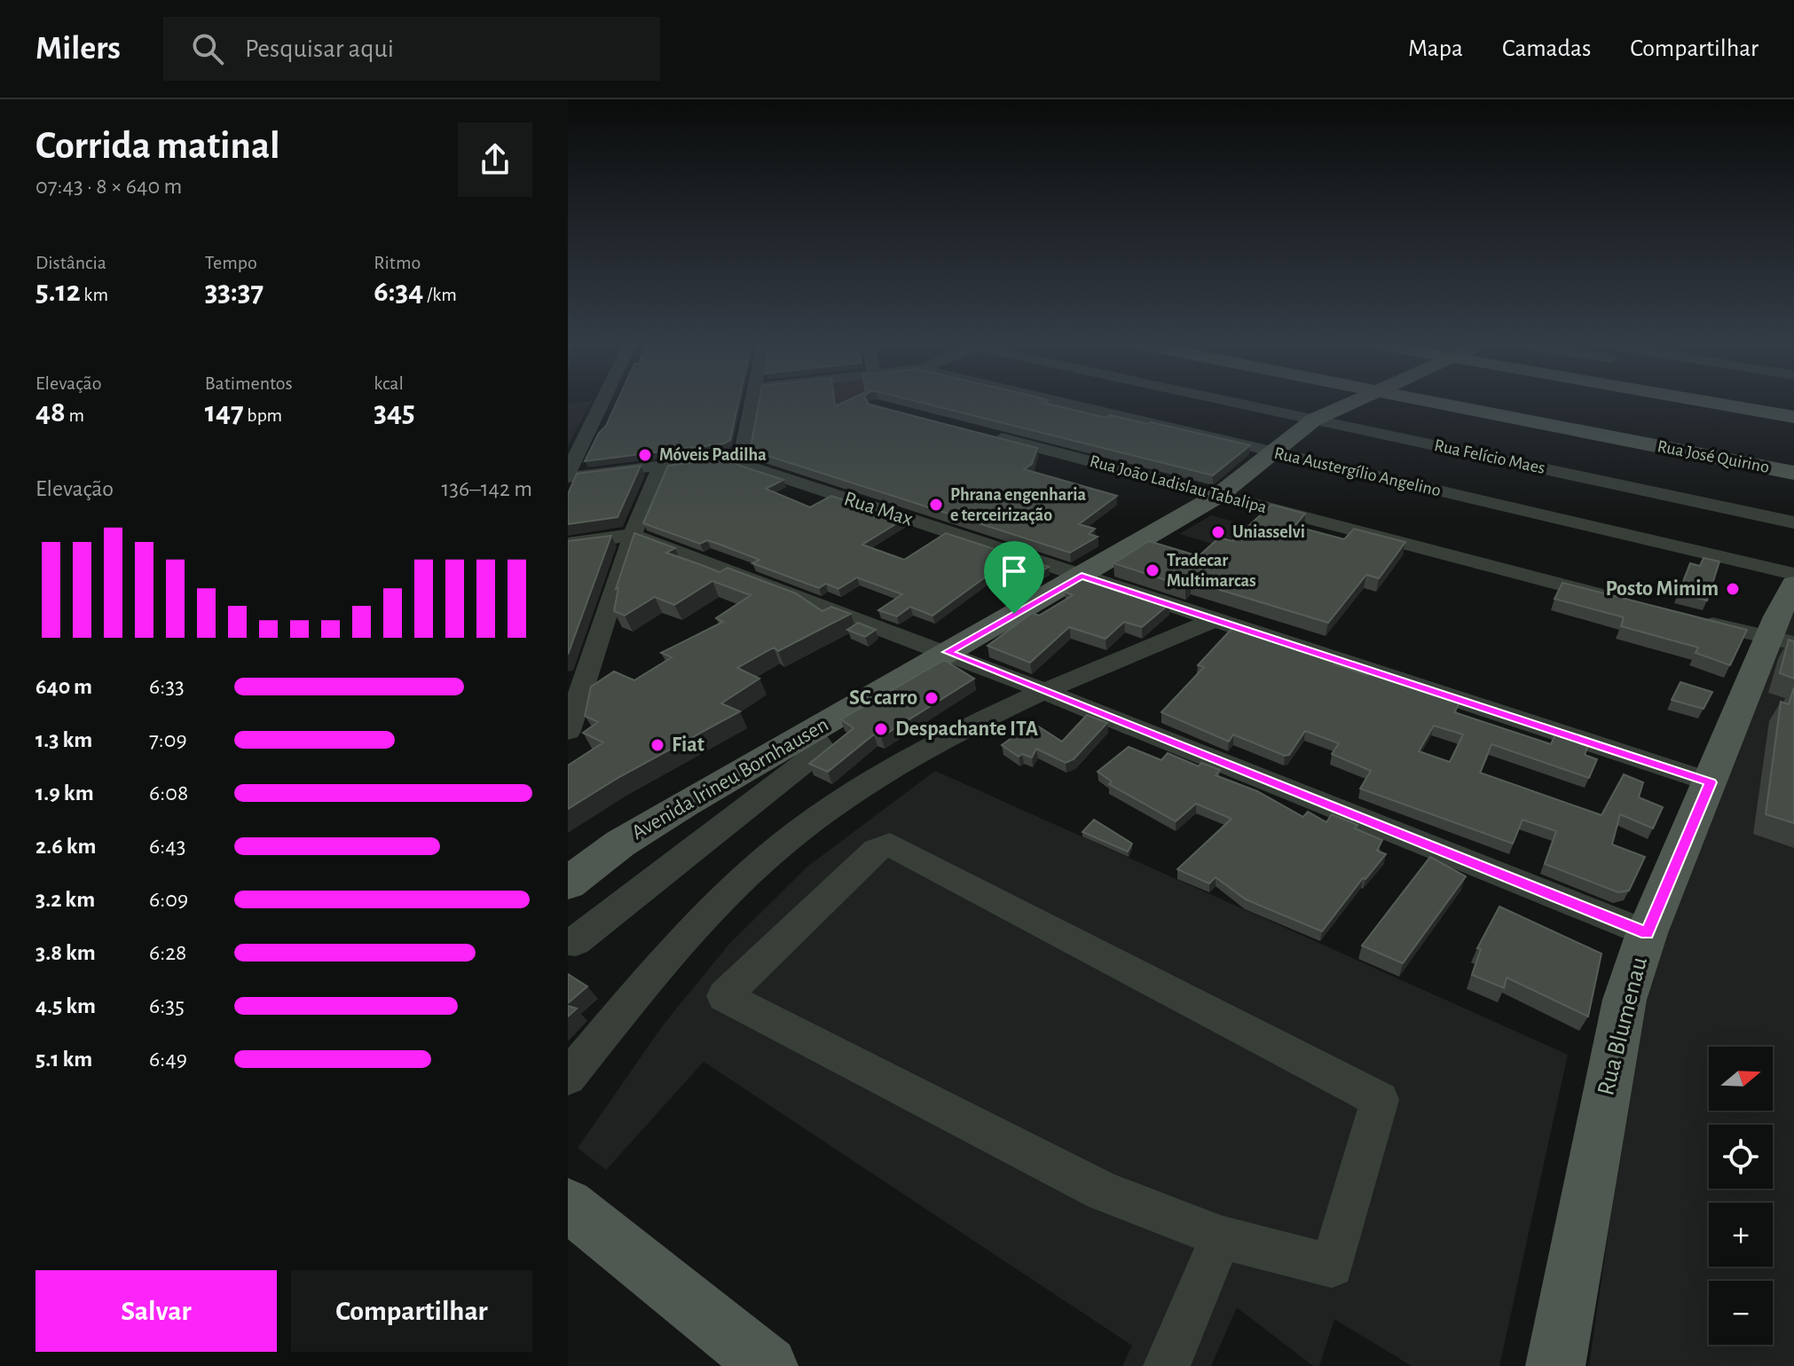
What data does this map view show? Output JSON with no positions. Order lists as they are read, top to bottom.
{
  "streets": {
    "main road": ["Rua José Quirino", "Avenida Irineu Bornhausen", "Rua Blumenau"],
    "street": [
      "Rua Felício Maes",
      "Rua Austergílio Angelino",
      "Rua João Ladislau Tabalipa",
      "Rua Max"
    ]
  },
  "crossings": [
    ["Rua Felício Maes", "Avenida Irineu Bornhausen"],
    ["Rua Austergílio Angelino", "Avenida Irineu Bornhausen"],
    ["Rua João Ladislau Tabalipa", "Avenida Irineu Bornhausen"],
    ["Rua Max", "Avenida Irineu Bornhausen"],
    ["Rua Max", "Rua Blumenau"]
  ],
  "places": [
    "Móveis Padilha",
    "Phrana engenharia e terceirização",
    "Uniasselvi",
    "Tradecar Multimarcas",
    "Posto Mimim",
    "SC carro",
    "Despachante ITA",
    "Fiat"
  ],
  "north": "right",
  "page": {
    "header": "Milers",
    "search": "Pesquisar aqui",
    "nav": ["Mapa", "Camadas", "Compartilhar"],
    "heading": ["Corrida matinal", "07:43 · 8 × 640 m"],
    "stats": [
      ["Distância", "5.12 km"],
      ["Tempo", "33:37"],
      ["Ritmo", "6:34 /km"],
      ["Elevação", "48 m"],
      ["Batimentos", "147 bpm"],
      ["kcal", "345"]
    ],
    "chart": ["Elevação", "136–142 m"],
    "list": [
      {
        "name": "640 m",
        "note": "6:33"
      },
      {
        "name": "1.3 km",
        "note": "7:09"
      },
      {
        "name": "1.9 km",
        "note": "6:08"
      },
      {
        "name": "2.6 km",
        "note": "6:43"
      },
      {
        "name": "3.2 km",
        "note": "6:09"
      },
      {
        "name": "3.8 km",
        "note": "6:28"
      },
      {
        "name": "4.5 km",
        "note": "6:35"
      },
      {
        "name": "5.1 km",
        "note": "6:49"
      }
    ],
    "map_buttons": ["+", "−"],
    "buttons": ["Salvar", "Compartilhar"]
  }
}
